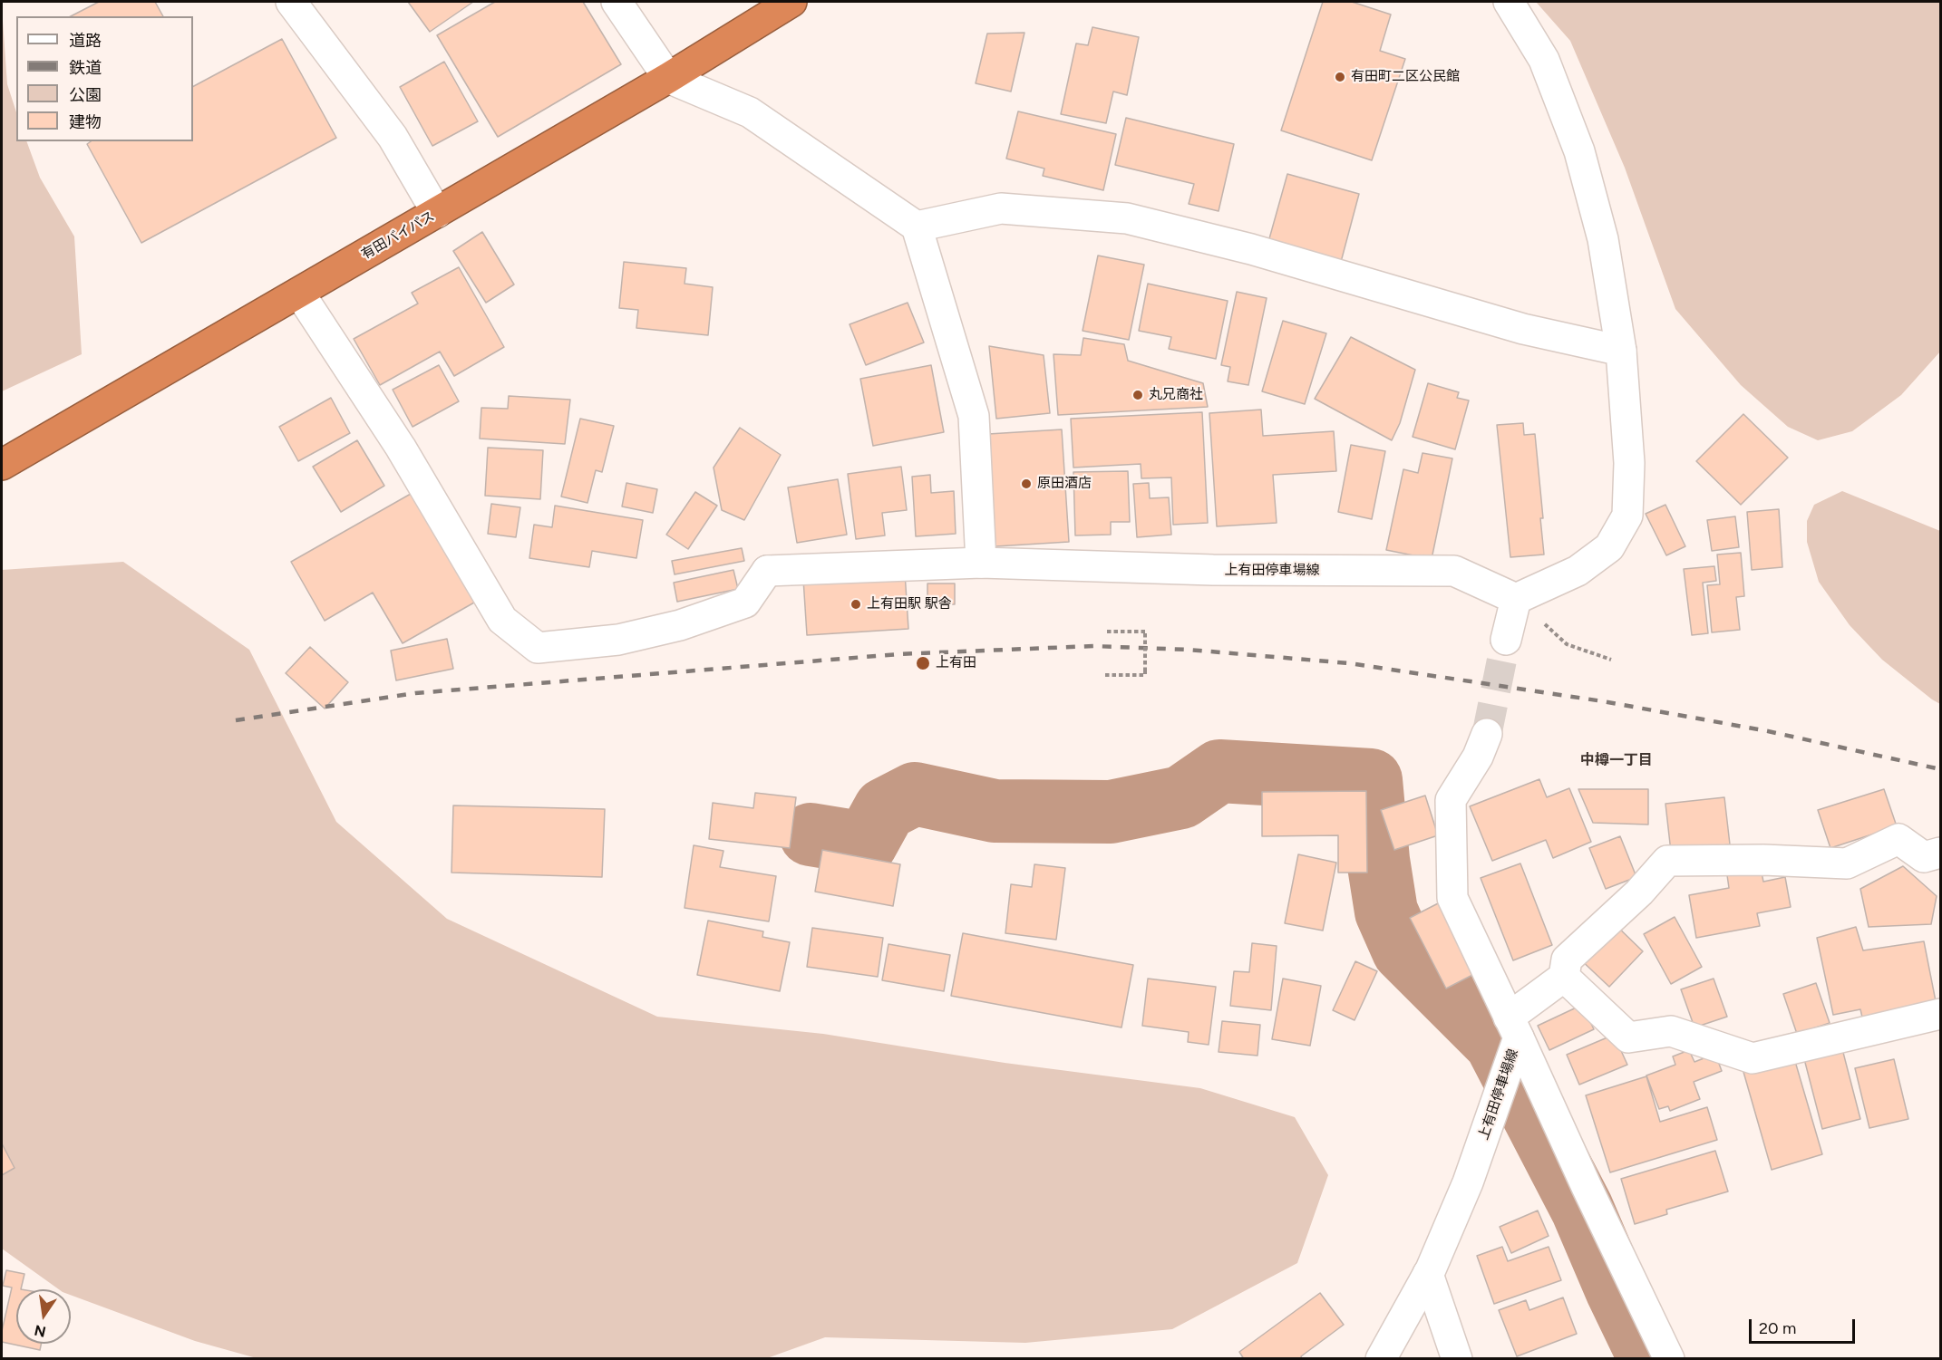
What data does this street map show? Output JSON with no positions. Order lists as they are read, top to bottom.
{
  "streets": {
    "highway": ["有田バイパス"],
    "street": ["上有田停車場線"]
  },
  "crossings": [
    ["有田バイパス", "上有田停車場線"]
  ],
  "districts": ["中樽一丁目"],
  "places": [
    "有田町二区公民館",
    "丸兄商社",
    "原田酒店",
    "上有田駅 駅舎",
    "上有田"
  ],
  "legend": [
    "道路",
    "鉄道",
    "公園",
    "建物"
  ],
  "scale_bar": "20 m",
  "north": "bottom"
}
